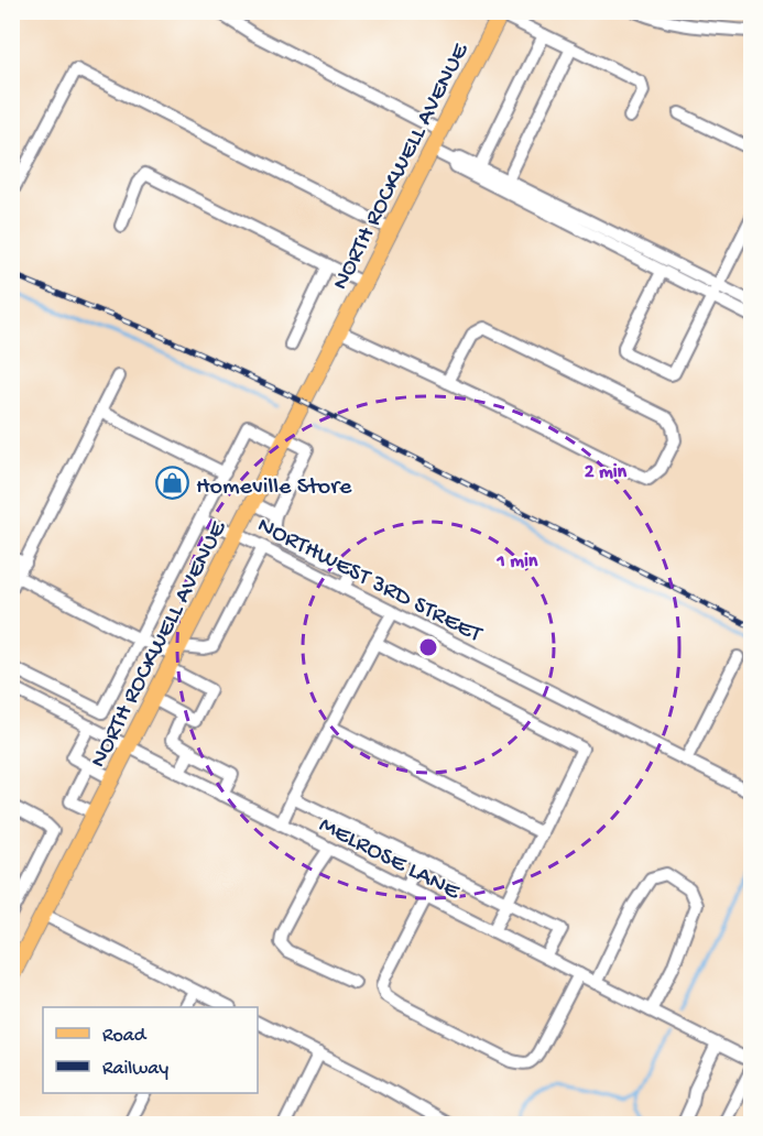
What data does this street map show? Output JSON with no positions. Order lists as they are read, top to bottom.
{
  "streets": {
    "main road": ["NORTH ROCKWELL AVENUE"],
    "street": ["NORTHWEST 3RD STREET", "MELROSE LANE"]
  },
  "crossings": [
    ["NORTH ROCKWELL AVENUE", "NORTHWEST 3RD STREET"],
    ["NORTH ROCKWELL AVENUE", "MELROSE LANE"]
  ],
  "places": {
    "shop": ["Homeville Store"]
  },
  "legend": ["Road", "Railway"],
  "rings": ["2 min", "1 min"]
}
